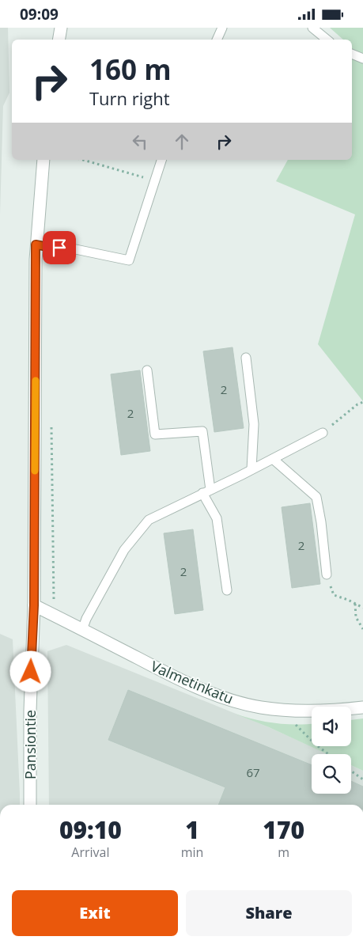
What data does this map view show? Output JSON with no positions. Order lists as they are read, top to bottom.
{
  "streets": {
    "street": ["Valmetinkatu", "Pansiontie"]
  },
  "crossings": [
    ["Valmetinkatu", "Pansiontie"]
  ],
  "house_numbers": [
    "2",
    "2",
    "2",
    "2",
    "67"
  ],
  "page": {
    "status": "09:09",
    "turn": ["160 m", "Turn right"],
    "eta": [
      "09:10",
      "Arrival",
      "1",
      "min",
      "170",
      "m"
    ],
    "buttons": ["Exit", "Share"]
  }
}
